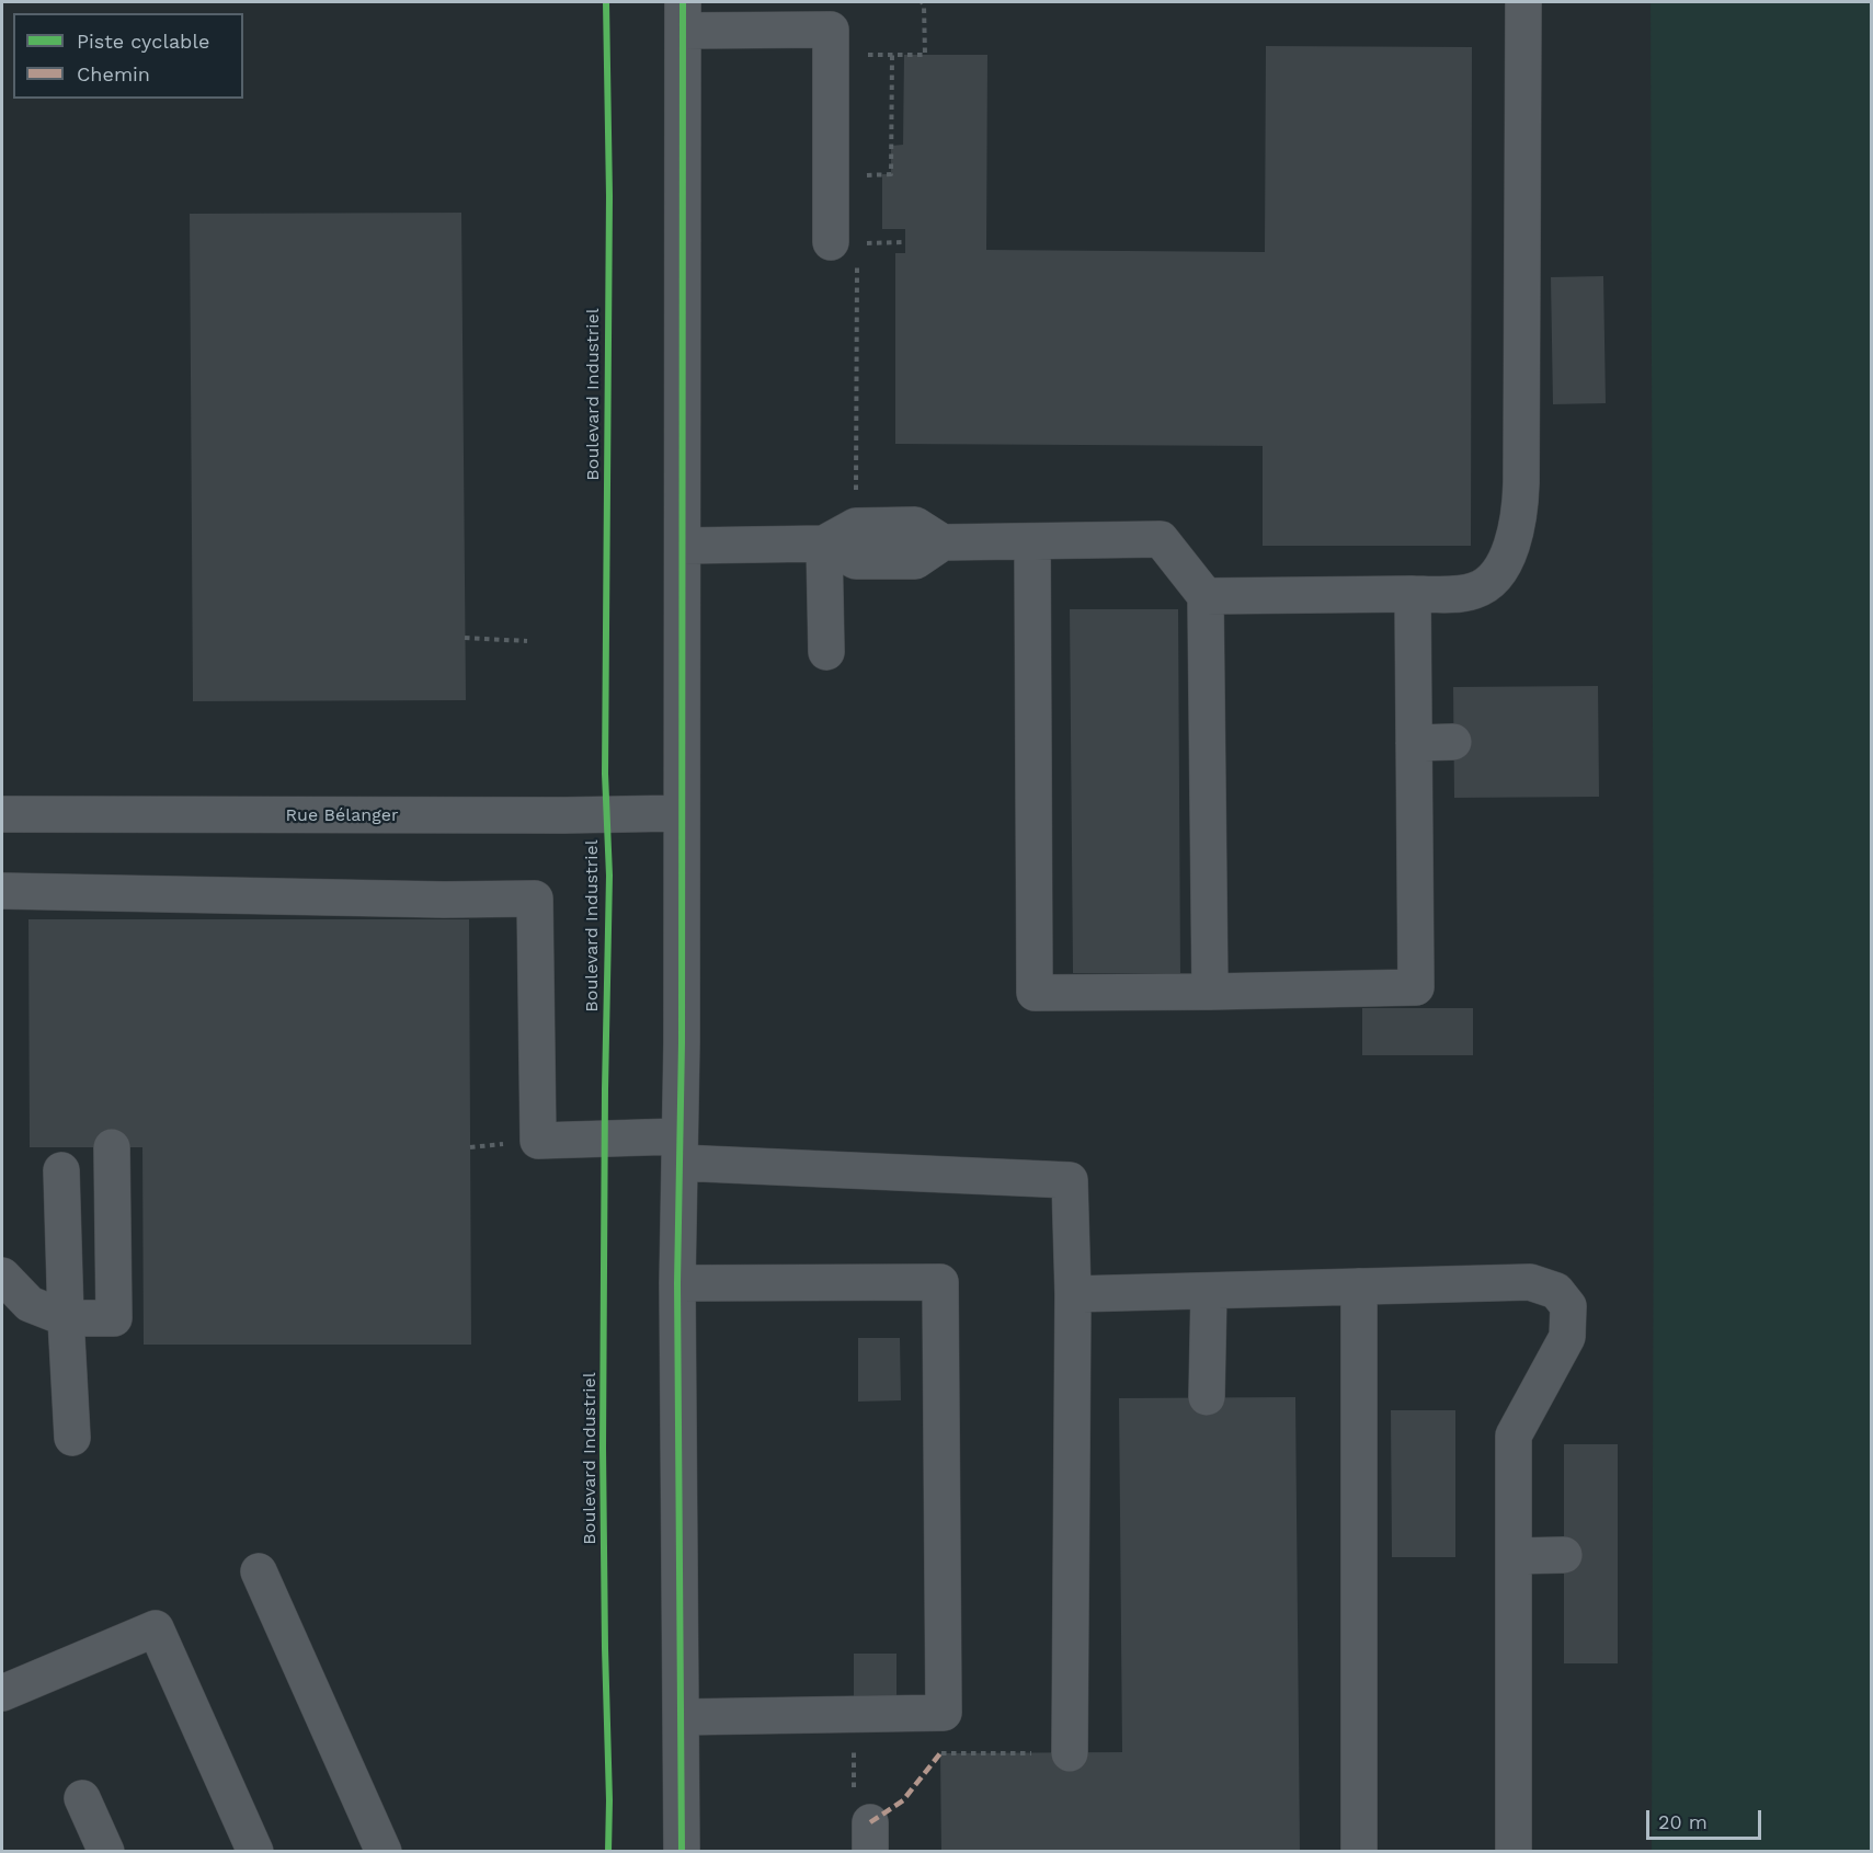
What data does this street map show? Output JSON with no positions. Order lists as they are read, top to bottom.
{
  "streets": {
    "street": ["Rue Bélanger"],
    "cycle path": ["Boulevard Industriel"]
  },
  "legend": ["Piste cyclable", "Chemin"],
  "scale_bar": "20 m"
}
